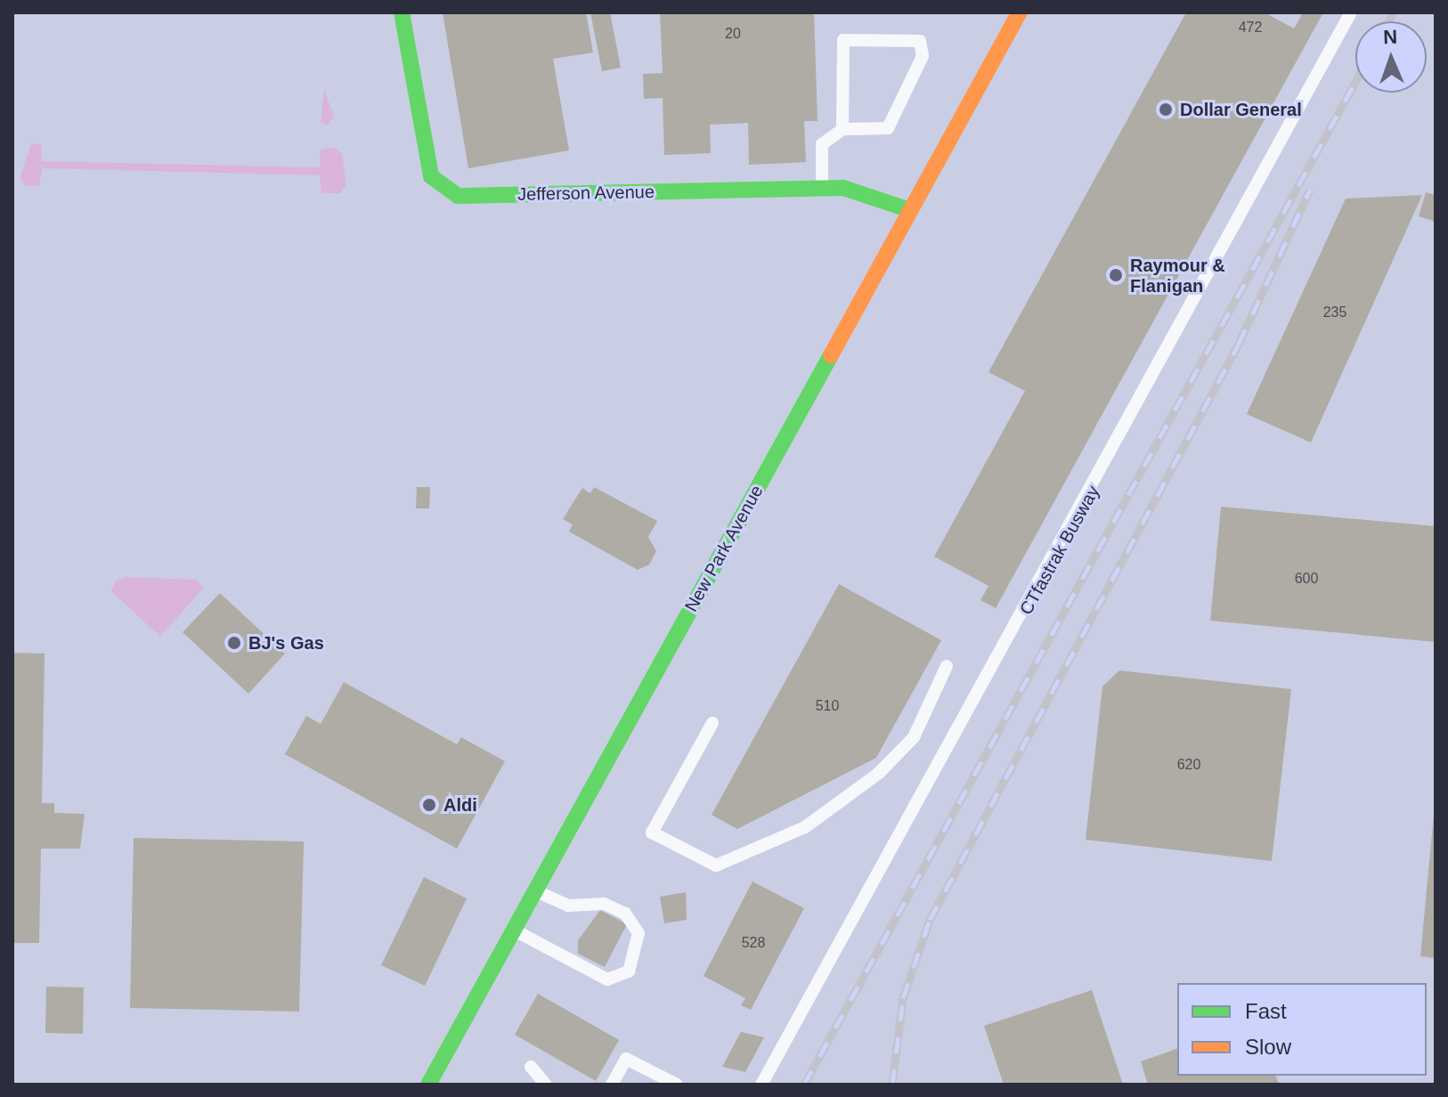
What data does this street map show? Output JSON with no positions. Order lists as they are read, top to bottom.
{
  "streets": {
    "main road": ["Jefferson Avenue", "New Park Avenue"],
    "lane": ["CTfastrak Busway"]
  },
  "crossings": [
    ["Jefferson Avenue", "New Park Avenue"]
  ],
  "places": [
    "Dollar General",
    "Raymour & Flanigan",
    "BJ's Gas",
    "Aldi"
  ],
  "house_numbers": [
    "472",
    "20",
    "235",
    "600",
    "510",
    "620",
    "528"
  ],
  "legend": ["Fast", "Slow"],
  "north": "top"
}
